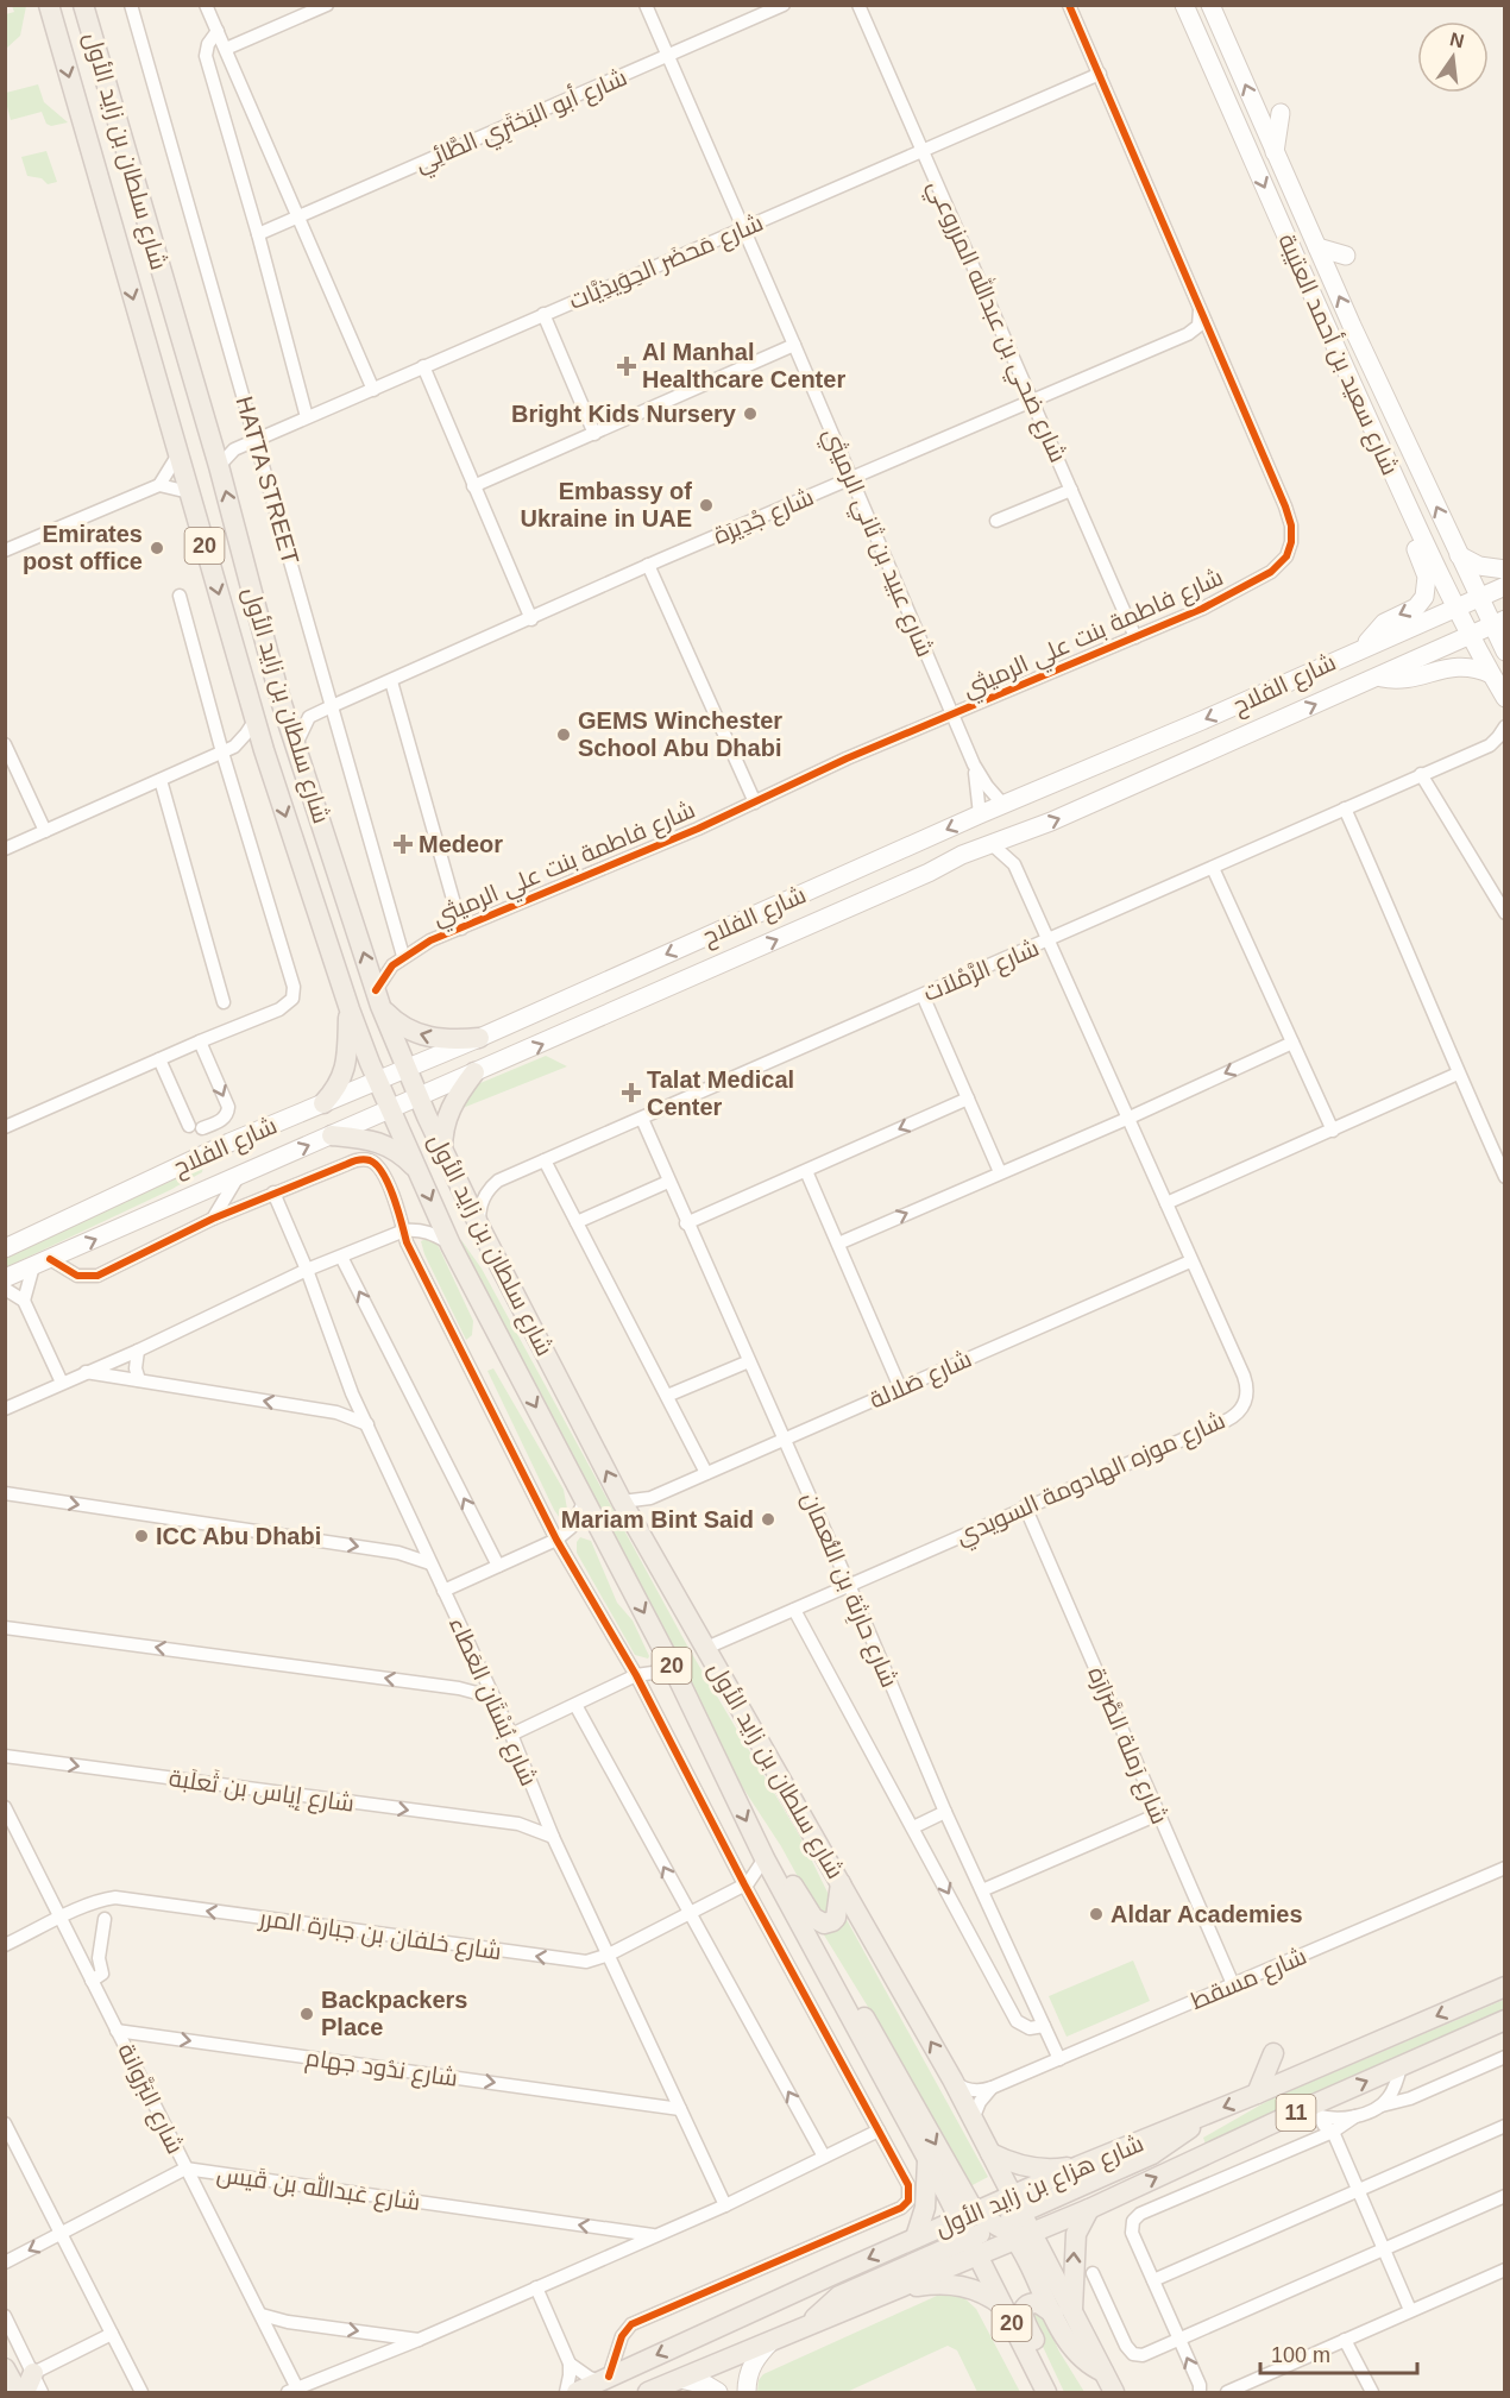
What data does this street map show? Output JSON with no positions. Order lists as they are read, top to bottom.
{
  "streets": {
    "main road": [
      "شارع سلطان بن زايد الأول",
      "شارع سعيد بن أحمد العتيبة",
      "20",
      "شارع الفلاح",
      "11",
      "شارع هزاع بن زايد الأول"
    ],
    "street": [
      "شارع أبو البَختَرِي الطَّائِي",
      "شارع مَحضَر الحِوَيذِيَّات",
      "شارع ضحي بن عبدالله المزروعي",
      "HATTA STREET",
      "شارع جْدِيرَة",
      "شارع عبيد بن ثاني الرميثي",
      "شارع فاطمة بنت علي الرميثي",
      "شارع الرَّمْلاَت",
      "شارع صَلالة",
      "شارع موزه الهادومة السويدي",
      "شارع حارِثة بن النُّعمان",
      "شارع بُسْتَان العَطاء",
      "شارع رَملة الصَّرَارَة",
      "شارع إياس بن ثَعلَبة",
      "شارع خلفان بن جبارة المرر",
      "شارع مسقط",
      "شارع ندُود جهام",
      "شارع البَرَّوانة",
      "شارع عَبدالله بن قَيس"
    ]
  },
  "crossings": [
    ["شارع أبو البَختَرِي الطَّائِي", "شارع عبيد بن ثاني الرميثي"],
    ["شارع سلطان بن زايد الأول", "شارع مَحضَر الحِوَيذِيَّات"],
    ["شارع سلطان بن زايد الأول", "شارع فاطمة بنت علي الرميثي"],
    ["شارع سلطان بن زايد الأول", "شارع الفلاح"],
    ["شارع سلطان بن زايد الأول", "شارع الرَّمْلاَت"],
    ["شارع سلطان بن زايد الأول", "شارع صَلالة"],
    ["شارع سلطان بن زايد الأول", "شارع موزه الهادومة السويدي"],
    ["شارع سلطان بن زايد الأول", "شارع خلفان بن جبارة المرر"],
    ["شارع سلطان بن زايد الأول", "شارع هزاع بن زايد الأول"],
    ["شارع مَحضَر الحِوَيذِيَّات", "شارع ضحي بن عبدالله المزروعي"],
    ["شارع مَحضَر الحِوَيذِيَّات", "HATTA STREET"],
    ["شارع مَحضَر الحِوَيذِيَّات", "شارع عبيد بن ثاني الرميثي"],
    ["شارع مَحضَر الحِوَيذِيَّات", "شارع فاطمة بنت علي الرميثي"],
    ["شارع ضحي بن عبدالله المزروعي", "شارع جْدِيرَة"],
    ["شارع ضحي بن عبدالله المزروعي", "شارع فاطمة بنت علي الرميثي"],
    ["شارع سعيد بن أحمد العتيبة", "شارع الفلاح"],
    ["HATTA STREET", "شارع جْدِيرَة"],
    ["HATTA STREET", "شارع فاطمة بنت علي الرميثي"],
    ["شارع جْدِيرَة", "شارع عبيد بن ثاني الرميثي"],
    ["شارع جْدِيرَة", "شارع فاطمة بنت علي الرميثي"],
    ["شارع عبيد بن ثاني الرميثي", "شارع فاطمة بنت علي الرميثي"],
    ["شارع عبيد بن ثاني الرميثي", "شارع الفلاح"],
    ["شارع الفلاح", "شارع موزه الهادومة السويدي"],
    ["شارع الرَّمْلاَت", "شارع موزه الهادومة السويدي"],
    ["شارع الرَّمْلاَت", "شارع حارِثة بن النُّعمان"],
    ["شارع صَلالة", "شارع موزه الهادومة السويدي"],
    ["شارع صَلالة", "شارع حارِثة بن النُّعمان"],
    ["شارع موزه الهادومة السويدي", "شارع حارِثة بن النُّعمان"],
    ["شارع موزه الهادومة السويدي", "شارع رَملة الصَّرَارَة"],
    ["شارع حارِثة بن النُّعمان", "شارع مسقط"],
    ["شارع بُسْتَان العَطاء", "شارع إياس بن ثَعلَبة"],
    ["شارع بُسْتَان العَطاء", "شارع خلفان بن جبارة المرر"],
    ["شارع بُسْتَان العَطاء", "شارع ندُود جهام"],
    ["شارع رَملة الصَّرَارَة", "شارع مسقط"],
    ["شارع خلفان بن جبارة المرر", "شارع البَرَّوانة"],
    ["شارع ندُود جهام", "شارع البَرَّوانة"],
    ["شارع البَرَّوانة", "شارع عَبدالله بن قَيس"]
  ],
  "one_way": [
    "شارع إياس بن ثَعلَبة",
    "شارع خلفان بن جبارة المرر",
    "شارع ندُود جهام",
    "شارع عَبدالله بن قَيس"
  ],
  "places": {
    "health": ["Al Manhal Healthcare Center", "Medeor", "Talat Medical Center"],
    "other": [
      "Bright Kids Nursery",
      "Embassy of Ukraine in UAE",
      "Emirates post office",
      "GEMS Winchester School Abu Dhabi",
      "Mariam Bint Said",
      "ICC Abu Dhabi",
      "Aldar Academies",
      "Backpackers Place"
    ]
  },
  "scale_bar": "100 m",
  "north": "top"
}
